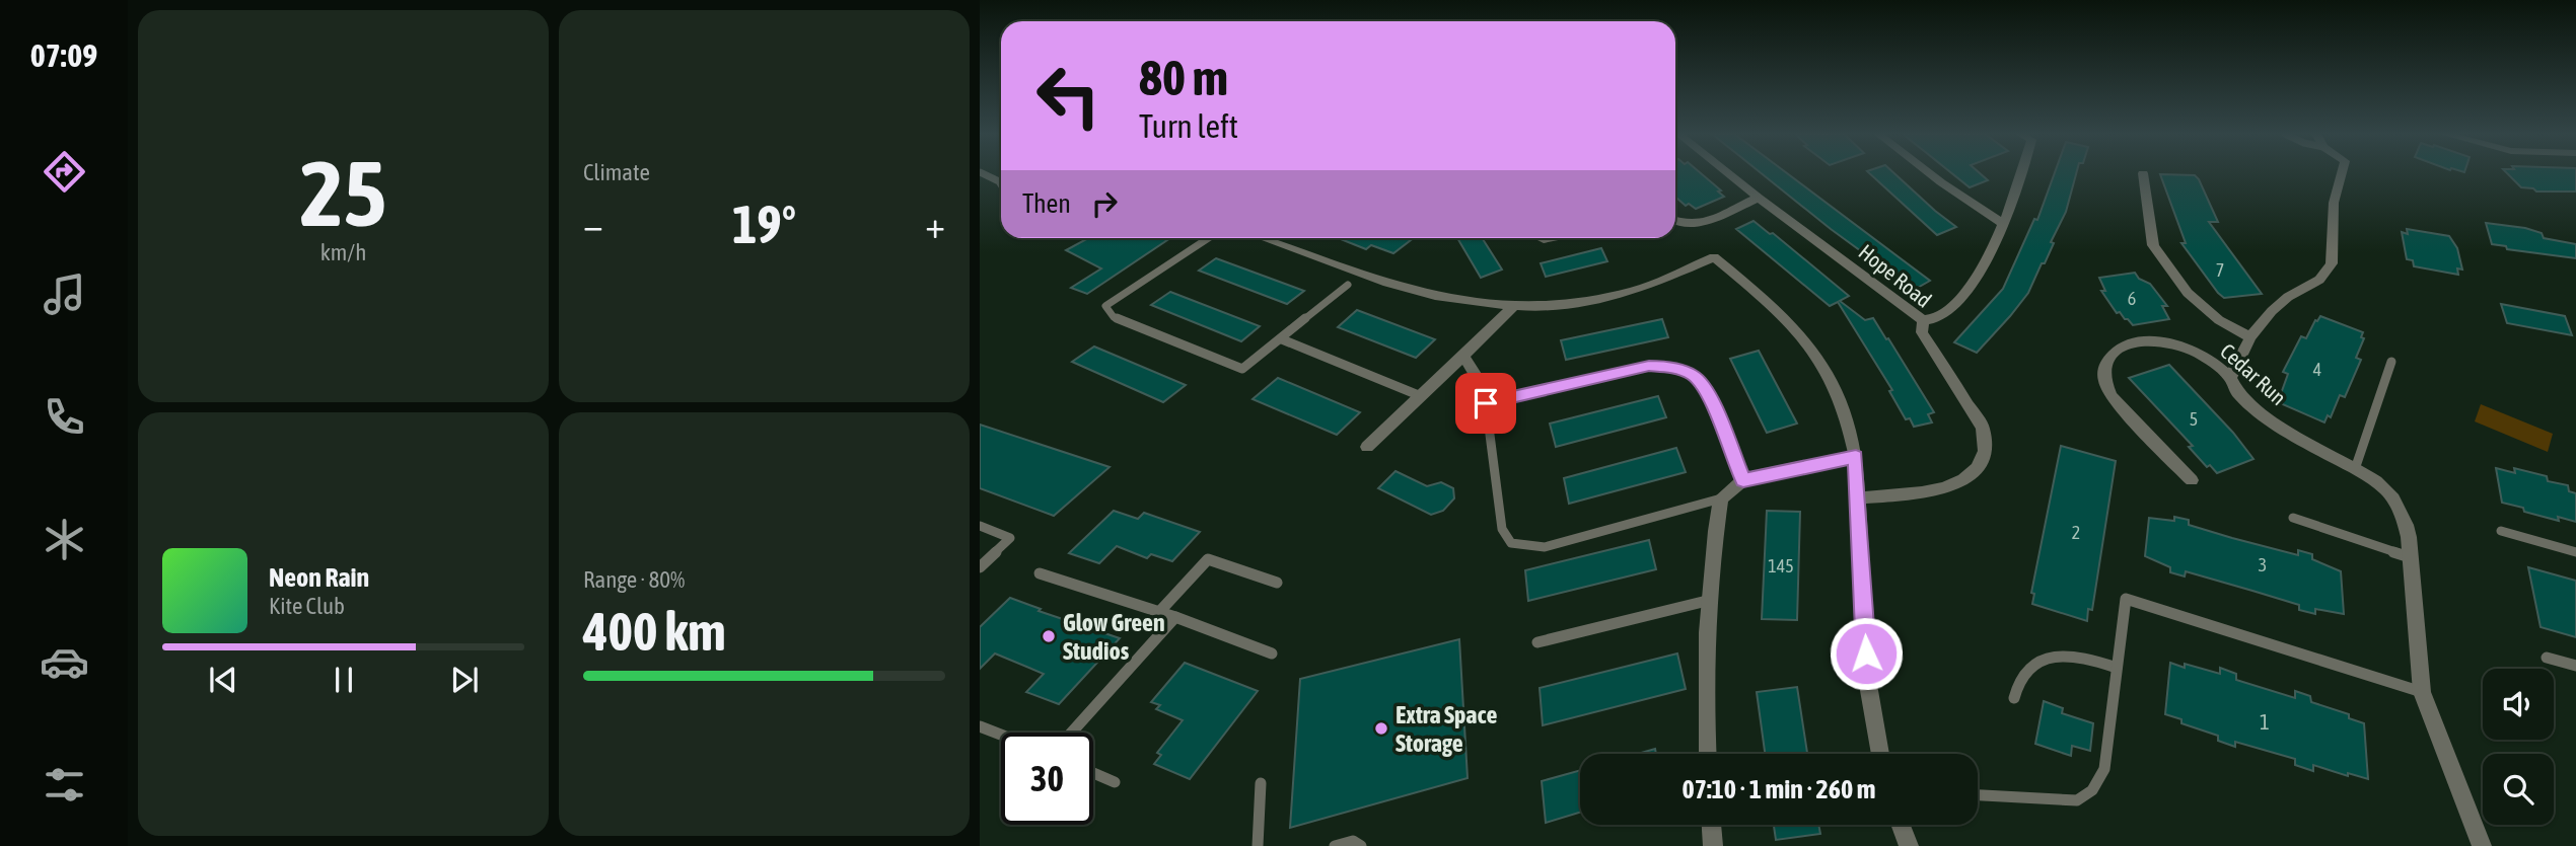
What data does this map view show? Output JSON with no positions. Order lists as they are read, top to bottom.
{
  "streets": {
    "street": ["Hope Road", "Cedar Run"]
  },
  "places": ["Glow Green Studios", "Extra Space Storage"],
  "house_numbers": [
    "7",
    "6",
    "4",
    "5",
    "2",
    "3",
    "145",
    "1"
  ],
  "page": {
    "tabs": "07:09",
    "tile": [
      ["25", "km/h"],
      "Climate",
      ["Range · 80%", "400 km"]
    ],
    "turn": ["80 m", "Turn left"],
    "then": "Then",
    "heat": ["−", "19°", "+"],
    "song": ["Neon Rain", "Kite Club"],
    "limit": "30",
    "trip": "07:10 · 1 min · 260 m"
  }
}
